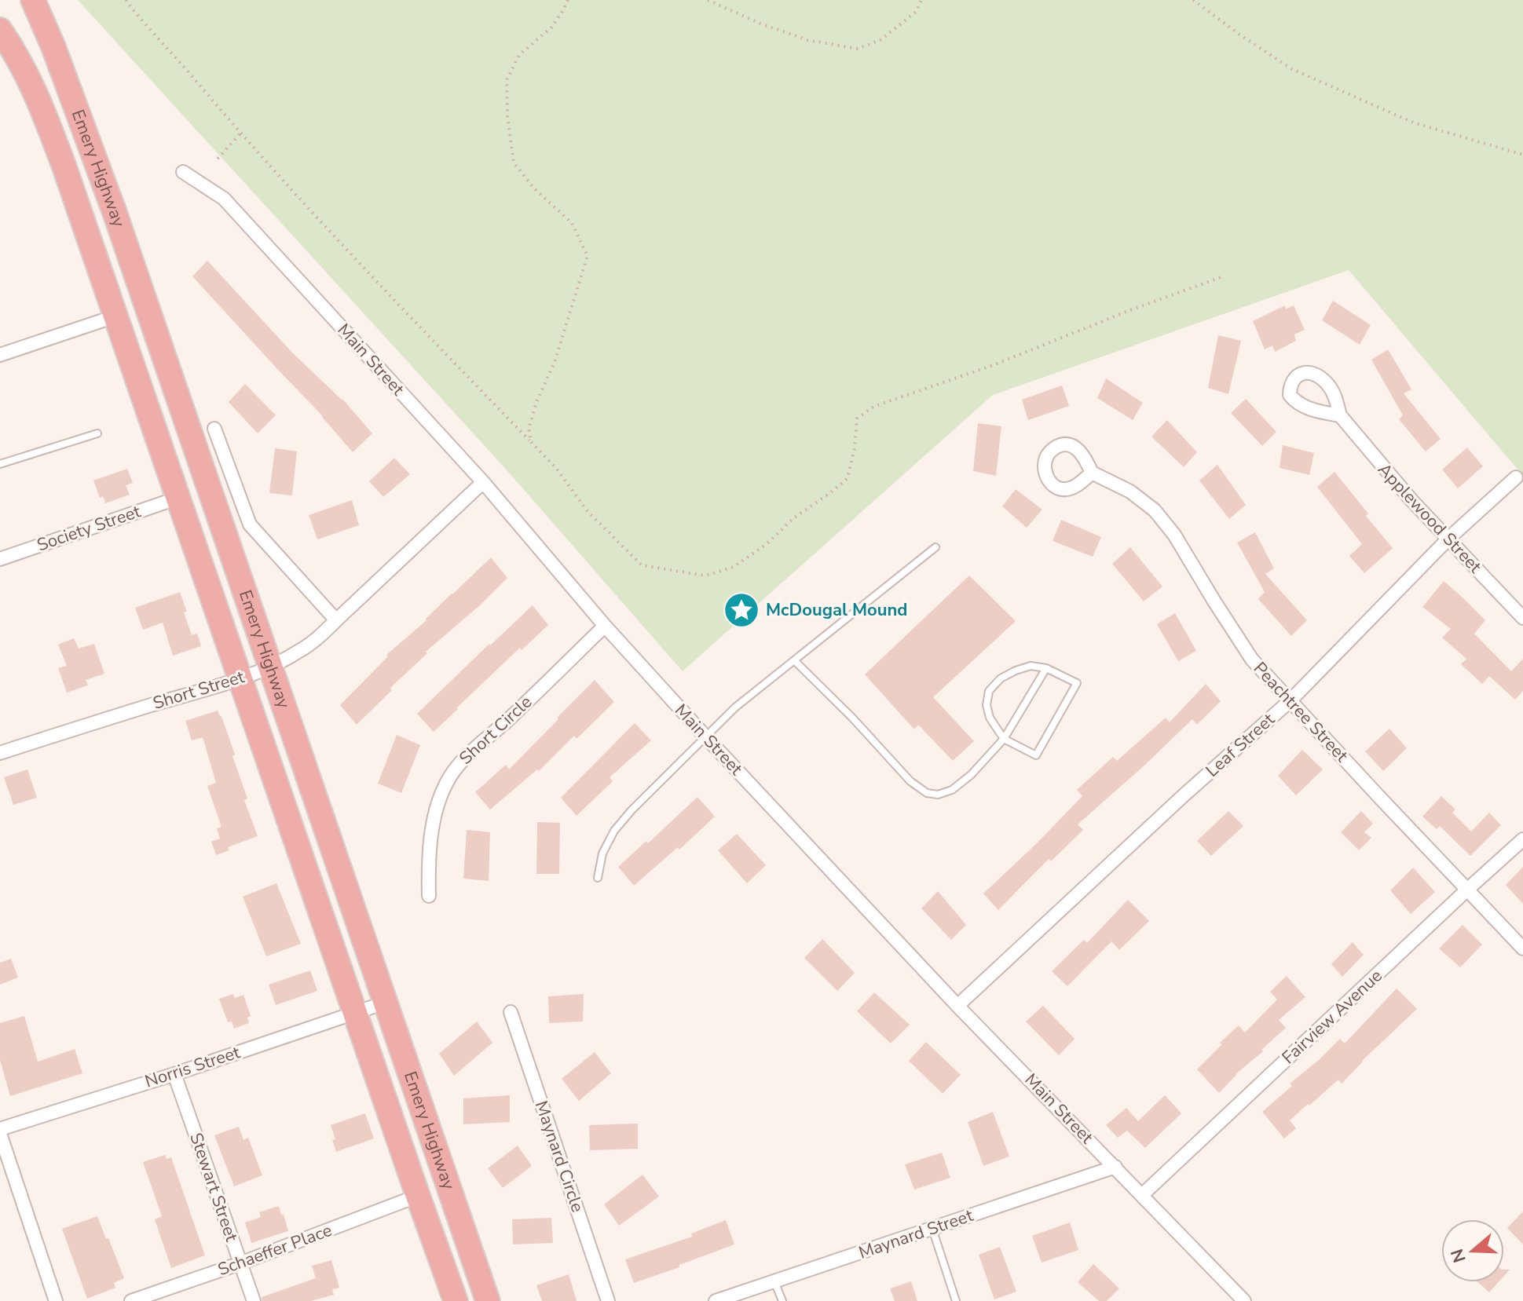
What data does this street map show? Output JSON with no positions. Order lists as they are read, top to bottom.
{
  "streets": {
    "highway": ["Emery Highway"],
    "street": [
      "Main Street",
      "Applewood Street",
      "Society Street",
      "Short Street",
      "Peachtree Street",
      "Short Circle",
      "Leaf Street",
      "Fairview Avenue",
      "Norris Street",
      "Maynard Circle",
      "Stewart Street",
      "Maynard Street",
      "Schaeffer Place"
    ]
  },
  "crossings": [
    ["Emery Highway", "Society Street"],
    ["Emery Highway", "Short Street"],
    ["Emery Highway", "Norris Street"],
    ["Emery Highway", "Schaeffer Place"],
    ["Main Street", "Short Street"],
    ["Main Street", "Short Circle"],
    ["Main Street", "Leaf Street"],
    ["Main Street", "Fairview Avenue"],
    ["Main Street", "Maynard Street"],
    ["Applewood Street", "Leaf Street"],
    ["Peachtree Street", "Leaf Street"],
    ["Peachtree Street", "Fairview Avenue"],
    ["Norris Street", "Stewart Street"],
    ["Stewart Street", "Schaeffer Place"]
  ],
  "places": {
    "place": ["McDougal Mound"]
  },
  "north": "left"
}
